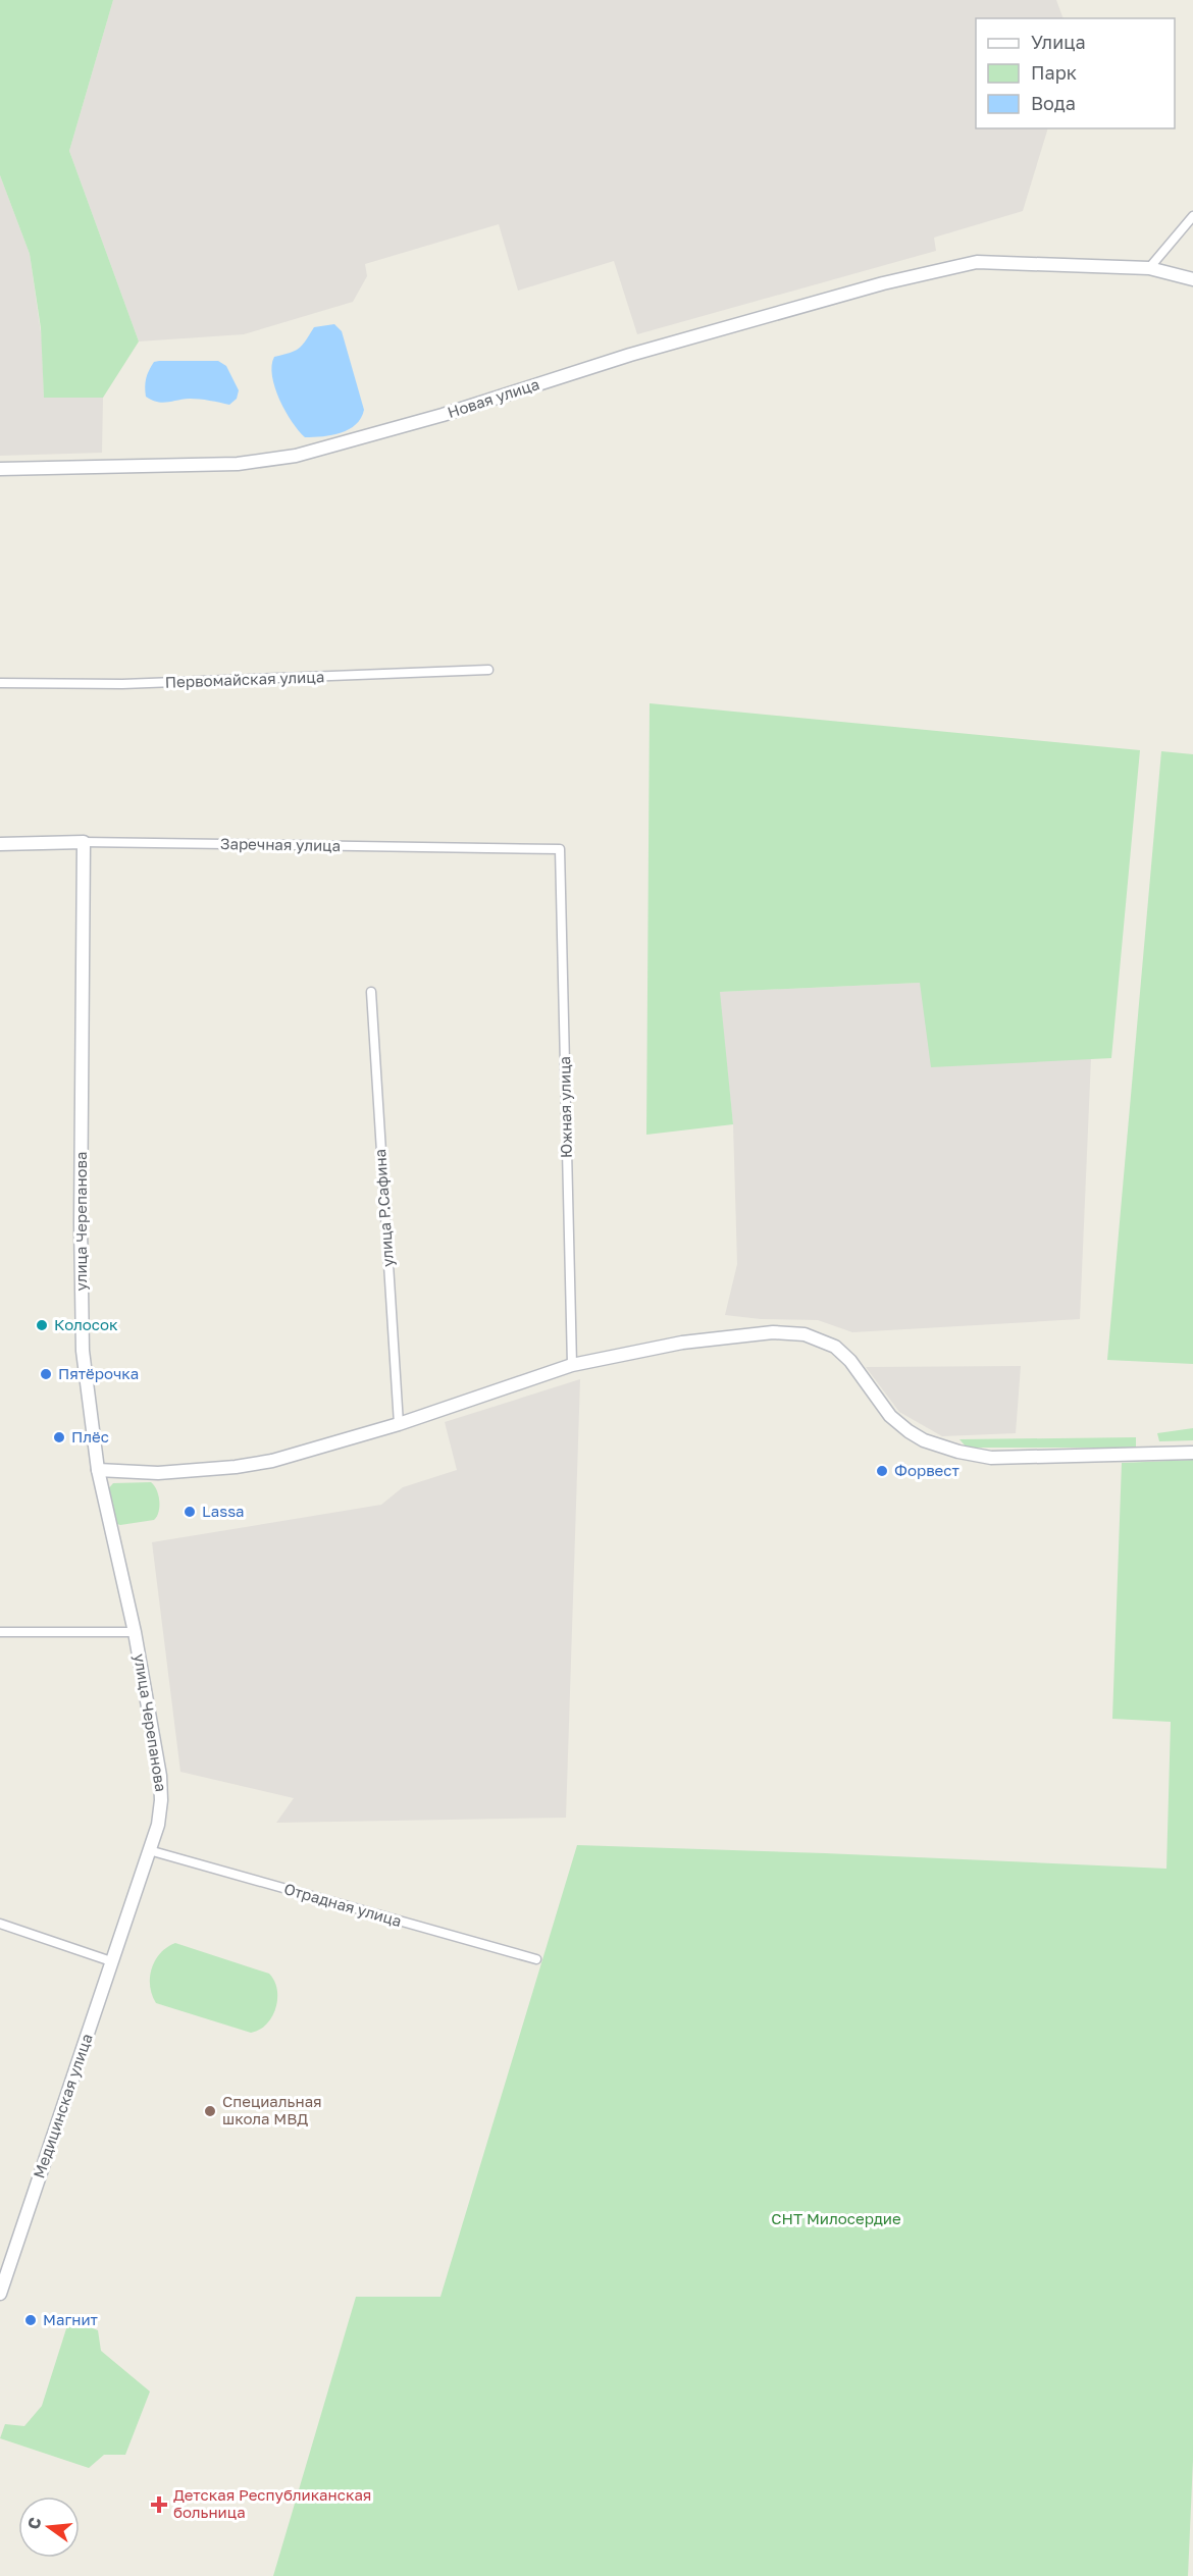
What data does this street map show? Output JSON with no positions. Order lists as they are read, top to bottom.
{
  "streets": {
    "street": [
      "Новая улица",
      "Первомайская улица",
      "Заречная улица",
      "Южная улица",
      "улица Р.Сафина",
      "улица Черепанова",
      "Отрадная улица",
      "Медицинская улица"
    ]
  },
  "crossings": [
    ["Заречная улица", "Южная улица"],
    ["Заречная улица", "улица Черепанова"],
    ["улица Черепанова", "Отрадная улица"],
    ["улица Черепанова", "Медицинская улица"]
  ],
  "parks": ["СНТ Милосердие"],
  "places": {
    "other": [
      "Колосок",
      "Пятёрочка",
      "Плёс",
      "Форвест",
      "Lassa",
      "Специальная школа МВД",
      "Магнит"
    ],
    "health": ["Детская Республиканская больница"]
  },
  "legend": ["Улица", "Парк", "Вода"],
  "north": "left"
}
